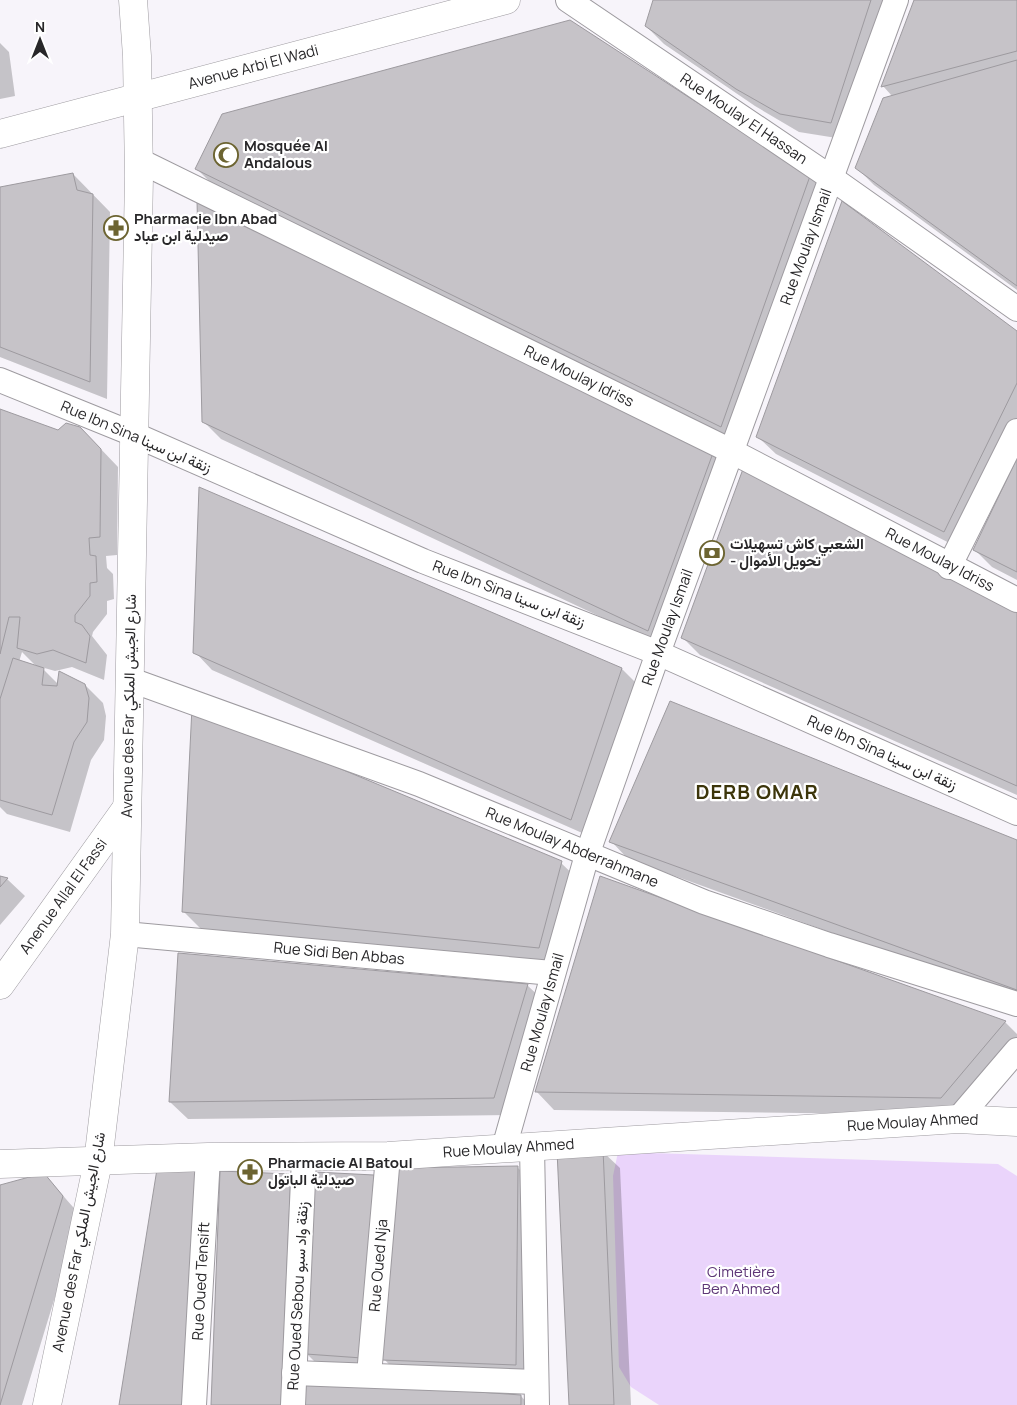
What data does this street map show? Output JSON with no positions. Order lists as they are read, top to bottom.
{
  "streets": {
    "street": [
      "Avenue Arbi El Wadi",
      "Rue Moulay El Hassan",
      "Rue Moulay Ismail",
      "Rue Moulay Idriss",
      "Rue Ibn Sina زنقة ابن سينا",
      "Avenue des Far شارع الجيش الملكي",
      "Rue Moulay Abderrahmane",
      "Anenue Allal El Fassi",
      "Rue Sidi Ben Abbas",
      "Rue Moulay Ahmed",
      "Rue Oued Nja",
      "Rue Oued Tensift",
      "Rue Oued Sebou زنقة واد سبو"
    ]
  },
  "crossings": [
    ["Avenue Arbi El Wadi", "Avenue des Far شارع الجيش الملكي"],
    ["Rue Moulay El Hassan", "Rue Moulay Ismail"],
    ["Rue Moulay Ismail", "Rue Moulay Idriss"],
    ["Rue Moulay Ismail", "Rue Ibn Sina زنقة ابن سينا"],
    ["Rue Moulay Ismail", "Rue Moulay Abderrahmane"],
    ["Rue Moulay Ismail", "Rue Sidi Ben Abbas"],
    ["Rue Moulay Ismail", "Rue Moulay Ahmed"],
    ["Rue Moulay Idriss", "Avenue des Far شارع الجيش الملكي"],
    ["Rue Ibn Sina زنقة ابن سينا", "Avenue des Far شارع الجيش الملكي"],
    ["Avenue des Far شارع الجيش الملكي", "Rue Moulay Abderrahmane"],
    ["Avenue des Far شارع الجيش الملكي", "Anenue Allal El Fassi"],
    ["Avenue des Far شارع الجيش الملكي", "Rue Sidi Ben Abbas"],
    ["Avenue des Far شارع الجيش الملكي", "Rue Moulay Ahmed"],
    ["Rue Moulay Ahmed", "Rue Oued Nja"],
    ["Rue Moulay Ahmed", "Rue Oued Tensift"],
    ["Rue Moulay Ahmed", "Rue Oued Sebou زنقة واد سبو"]
  ],
  "districts": ["DERB OMAR"],
  "parks": ["Cimetière Ben Ahmed"],
  "places": {
    "mosque": ["Mosquée Al Andalous"],
    "pharmacy": ["Pharmacie Ibn Abad صيدلية ابن عباد", "Pharmacie Al Batoul صيدلية الباتول"],
    "bank": ["الشعبي كاش تسهيلات - تحويل الأموال"]
  },
  "north": "top"
}
